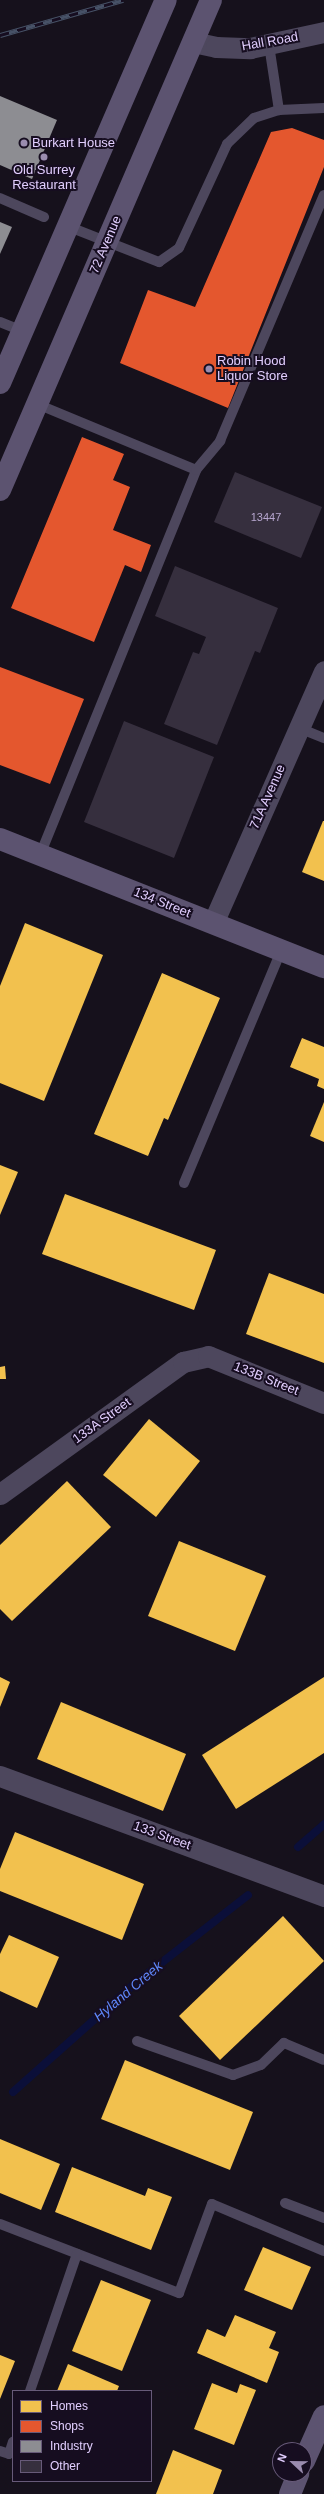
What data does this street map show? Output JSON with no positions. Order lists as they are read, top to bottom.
{
  "streets": {
    "main road": ["72 Avenue", "134 Street"],
    "street": [
      "Hall Road",
      "71A Avenue",
      "133B Street",
      "133A Street",
      "133 Street"
    ]
  },
  "crossings": [
    ["Hall Road", "72 Avenue"],
    ["71A Avenue", "134 Street"],
    ["133B Street", "133A Street"]
  ],
  "water": ["Hyland Creek"],
  "places": ["Burkart House", "Old Surrey Restaurant", "Robin Hood Liquor Store"],
  "house_numbers": ["13447"],
  "legend": [
    "Homes",
    "Shops",
    "Industry",
    "Other"
  ],
  "north": "left"
}
